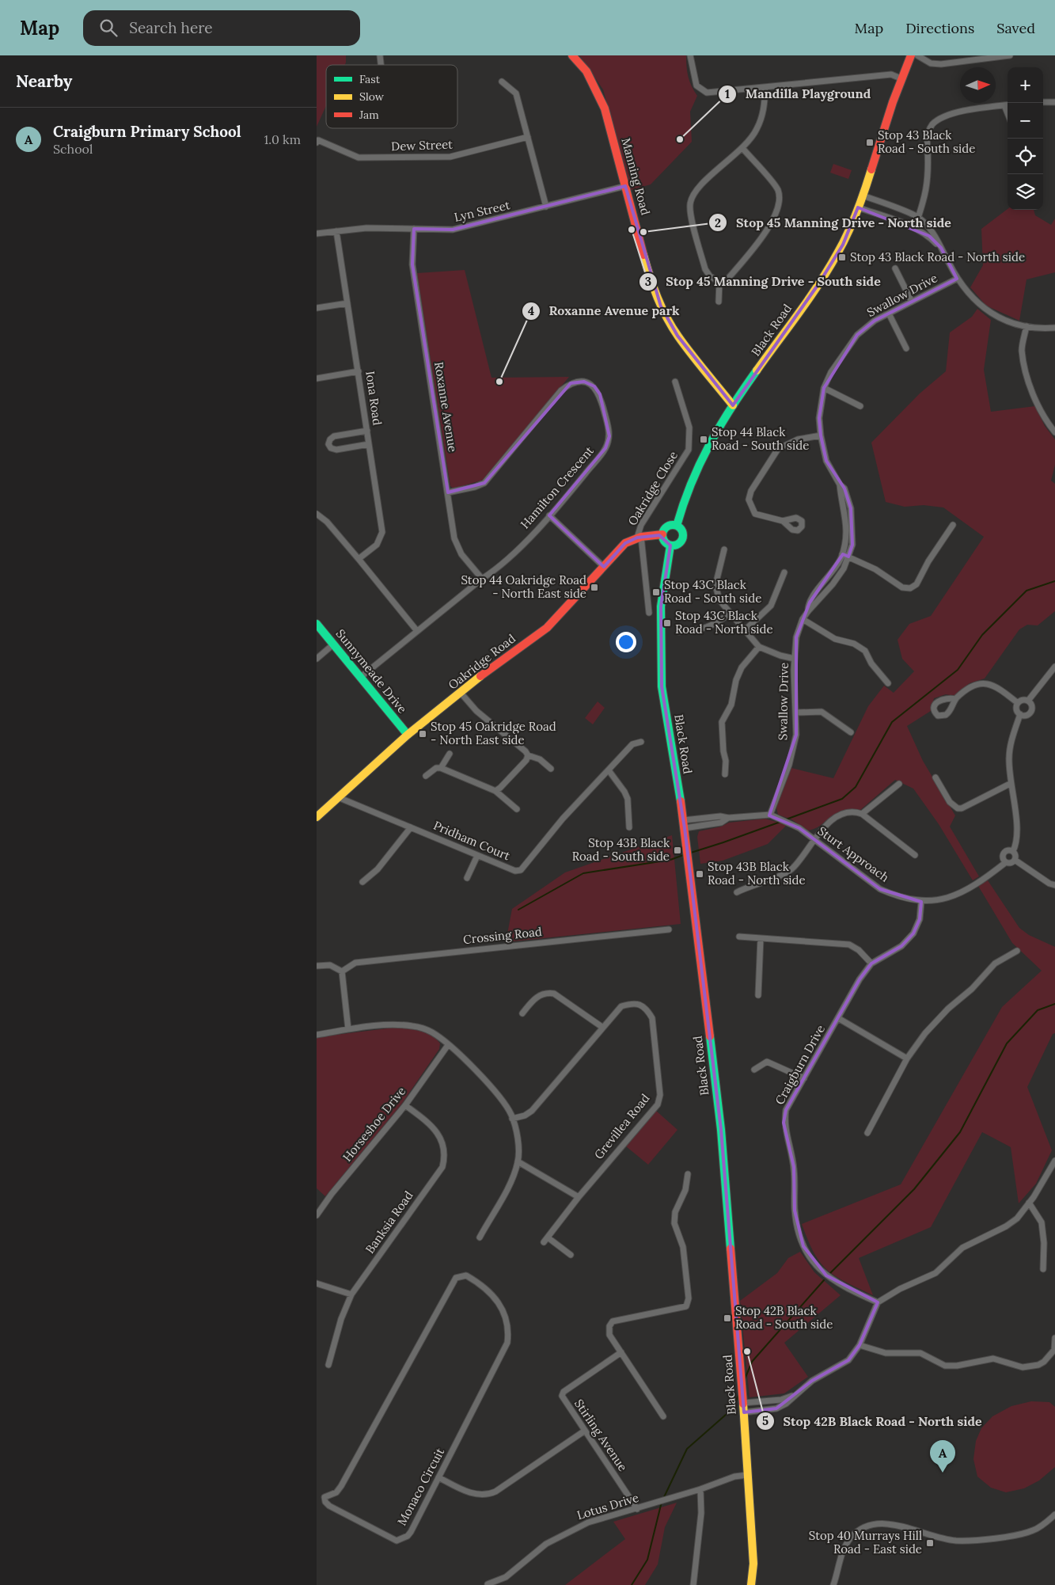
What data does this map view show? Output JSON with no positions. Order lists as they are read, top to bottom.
{
  "streets": {
    "main road": [
      "Manning Road",
      "Black Road",
      "Oakridge Road",
      "Sunnymeade Drive"
    ],
    "street": [
      "Dew Street",
      "Lyn Street",
      "Swallow Drive",
      "Iona Road",
      "Roxanne Avenue",
      "Hamilton Crescent",
      "Oakridge Close",
      "Pridham Court",
      "Sturt Approach",
      "Crossing Road",
      "Craigburn Drive",
      "Horseshoe Drive",
      "Grevillea Road",
      "Banksia Road",
      "Stirling Avenue",
      "Monaco Circuit",
      "Lotus Drive"
    ]
  },
  "crossings": [
    ["Manning Road", "Lyn Street"],
    ["Manning Road", "Black Road"],
    ["Lyn Street", "Iona Road"],
    ["Lyn Street", "Roxanne Avenue"],
    ["Swallow Drive", "Sturt Approach"],
    ["Black Road", "Oakridge Road"],
    ["Black Road", "Lotus Drive"],
    ["Roxanne Avenue", "Hamilton Crescent"],
    ["Hamilton Crescent", "Sunnymeade Drive"],
    ["Oakridge Close", "Oakridge Road"],
    ["Oakridge Road", "Sunnymeade Drive"],
    ["Oakridge Road", "Pridham Court"],
    ["Sturt Approach", "Craigburn Drive"],
    ["Horseshoe Drive", "Banksia Road"],
    ["Stirling Avenue", "Lotus Drive"]
  ],
  "places": {
    "other": [
      "Mandilla Playground",
      "Stop 45 Manning Drive - South side",
      "Stop 45 Manning Drive - North side",
      "Roxanne Avenue park",
      "Stop 42B Black Road - North side"
    ],
    "transit": [
      "Stop 43 Black Road - South side",
      "Stop 43 Black Road - North side",
      "Stop 44 Black Road - South side",
      "Stop 44 Oakridge Road - North East side",
      "Stop 43C Black Road - South side",
      "Stop 43C Black Road - North side",
      "Stop 45 Oakridge Road - North East side",
      "Stop 43B Black Road - South side",
      "Stop 43B Black Road - North side",
      "Stop 42B Black Road - South side",
      "Stop 40 Murrays Hill Road - East side"
    ]
  },
  "legend": ["Fast", "Slow", "Jam"],
  "north": "right",
  "page": {
    "header": "Map",
    "search": "Search here",
    "nav": ["Map", "Directions", "Saved"],
    "heading": "Nearby",
    "map_buttons": ["+", "−"],
    "list": [
      {
        "mark": "A",
        "name": "Craigburn Primary School",
        "note": "School",
        "value": "1.0 km"
      }
    ],
    "pins": "A"
  }
}
